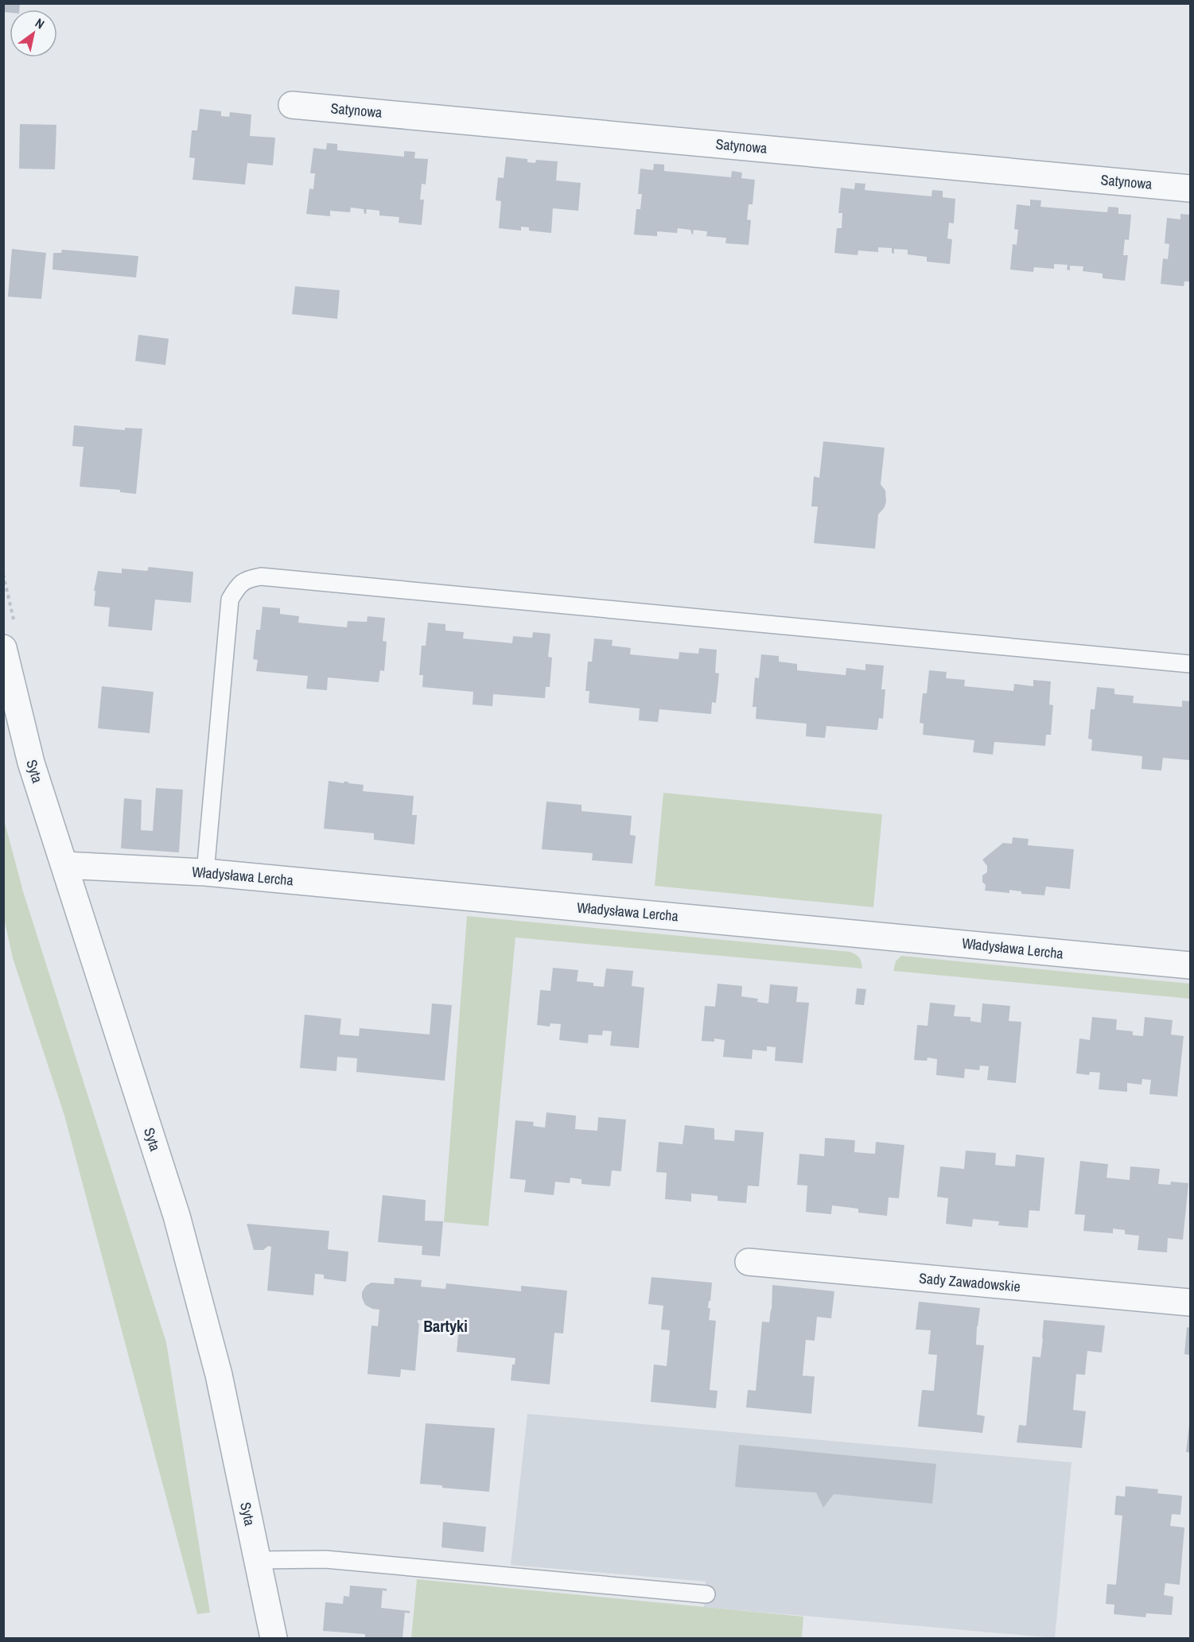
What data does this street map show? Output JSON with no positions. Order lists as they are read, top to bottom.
{
  "streets": {
    "street": [
      "Satynowa",
      "Syta",
      "Władysława Lercha",
      "Sady Zawadowskie"
    ]
  },
  "crossings": [
    ["Syta", "Władysława Lercha"]
  ],
  "districts": ["Bartyki"],
  "north": "top right"
}
